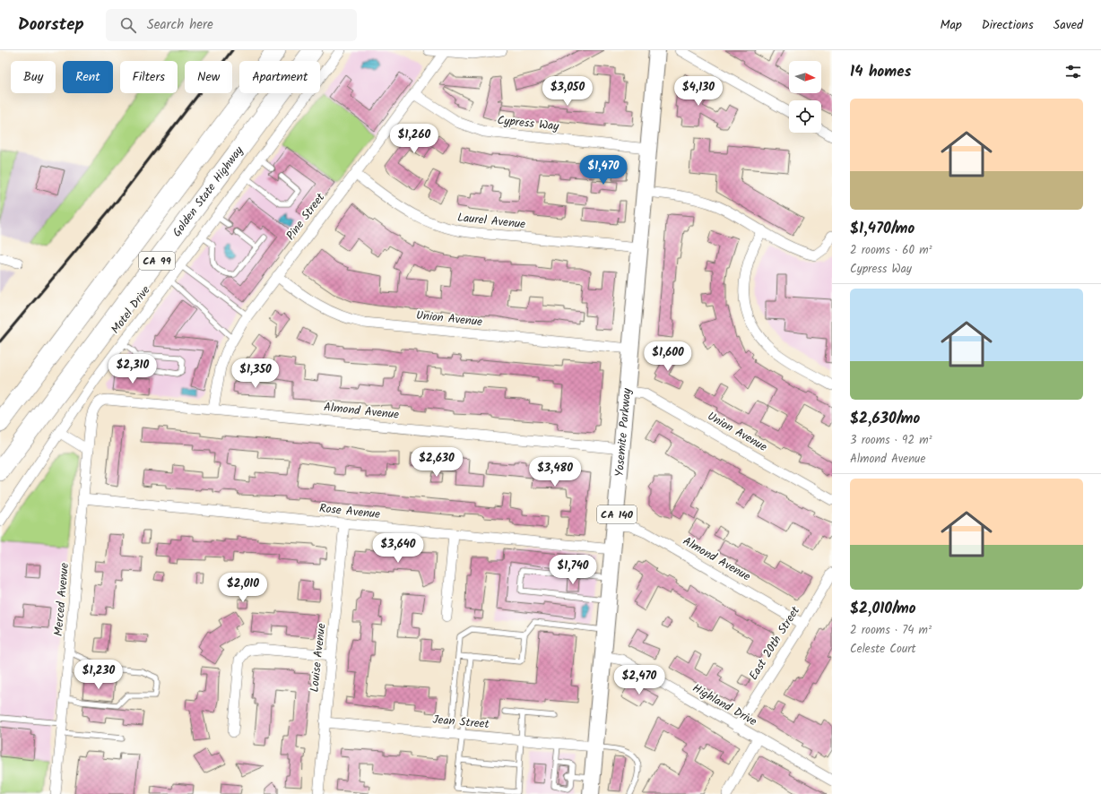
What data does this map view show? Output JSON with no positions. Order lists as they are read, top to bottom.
{
  "streets": {
    "highway": ["Golden State Highway", "CA 99"],
    "main road": ["Yosemite Parkway", "CA 140"],
    "street": [
      "Cypress Way",
      "Pine Street",
      "Laurel Avenue",
      "Motel Drive",
      "Union Avenue",
      "Almond Avenue",
      "Rose Avenue",
      "Merced Avenue",
      "East 20th Street",
      "Louise Avenue",
      "Highland Drive",
      "Jean Street"
    ]
  },
  "crossings": [
    ["Cypress Way", "Pine Street"],
    ["Cypress Way", "Yosemite Parkway"],
    ["Pine Street", "Laurel Avenue"],
    ["Pine Street", "Union Avenue"],
    ["Pine Street", "Almond Avenue"],
    ["Laurel Avenue", "Yosemite Parkway"],
    ["Union Avenue", "Yosemite Parkway"],
    ["Almond Avenue", "Yosemite Parkway"],
    ["Almond Avenue", "Merced Avenue"],
    ["Almond Avenue", "East 20th Street"],
    ["Yosemite Parkway", "Rose Avenue"],
    ["Yosemite Parkway", "Highland Drive"],
    ["Yosemite Parkway", "Jean Street"],
    ["Rose Avenue", "Merced Avenue"],
    ["Rose Avenue", "Louise Avenue"],
    ["East 20th Street", "Highland Drive"],
    ["Louise Avenue", "Jean Street"]
  ],
  "north": "right",
  "page": {
    "header": "Doorstep",
    "search": "Search here",
    "nav": ["Map", "Directions", "Saved"],
    "heading": "14 homes",
    "chip": [
      "Buy",
      "Rent",
      "Filters",
      "New",
      "Apartment"
    ],
    "price": [
      "$3,050",
      "$4,130",
      "$1,260",
      "$1,470",
      "$1,600",
      "$2,310",
      "$1,350",
      "$2,630",
      "$3,480",
      "$3,640",
      "$1,740",
      "$2,010",
      "$1,230",
      "$2,470"
    ],
    "list": [
      {
        "name": "$1,470/mo",
        "note": "2 rooms · 60 m² · Cypress Way"
      },
      {
        "name": "$2,630/mo",
        "note": "3 rooms · 92 m² · Almond Avenue"
      },
      {
        "name": "$2,010/mo",
        "note": "2 rooms · 74 m² · Celeste Court"
      }
    ]
  }
}
